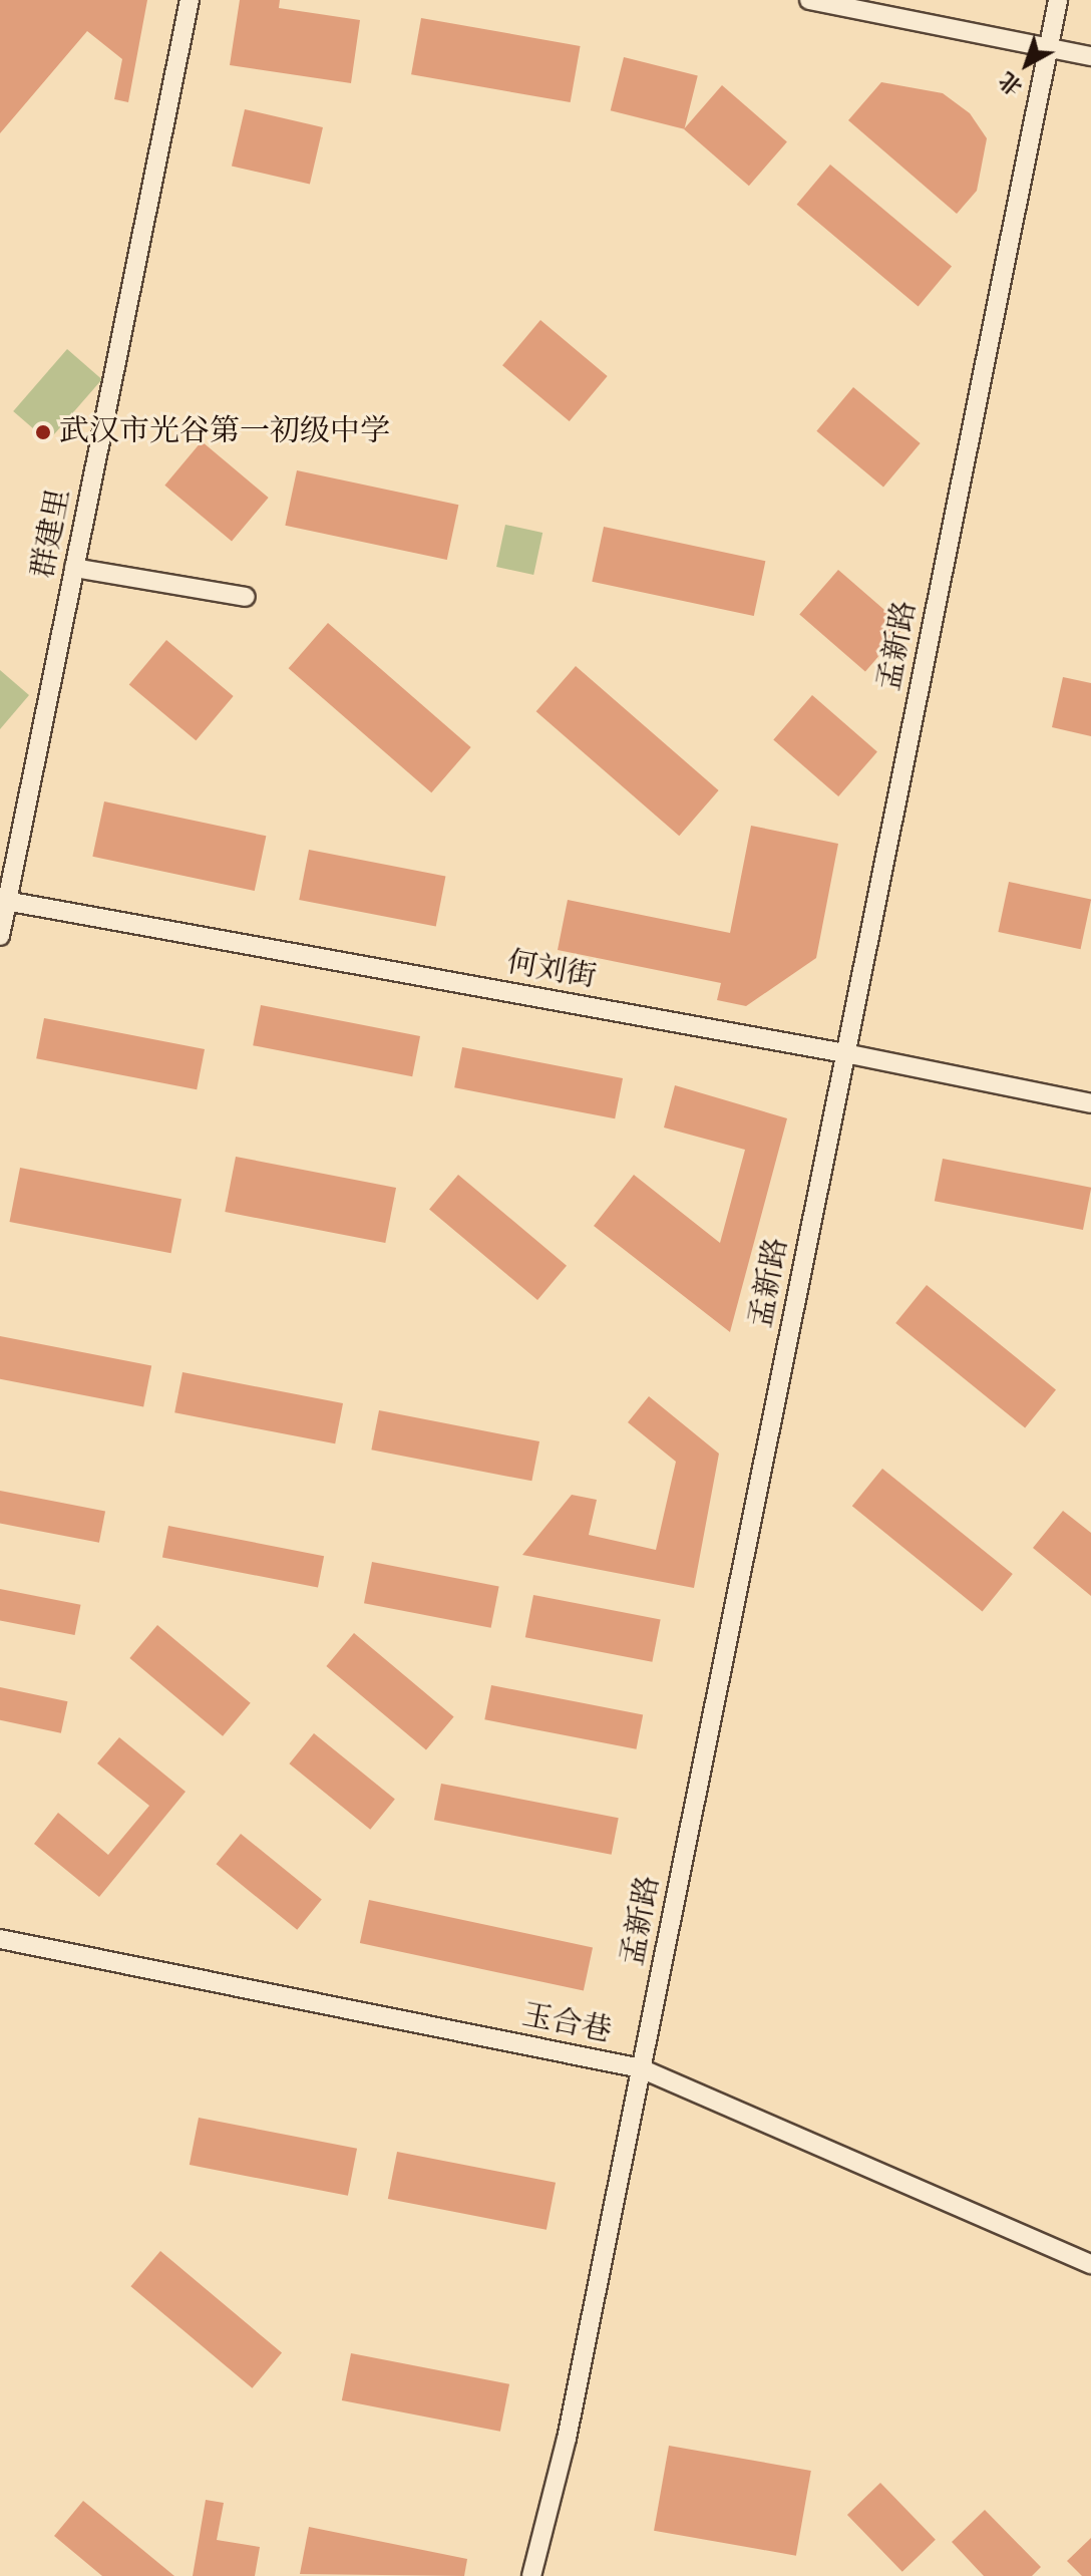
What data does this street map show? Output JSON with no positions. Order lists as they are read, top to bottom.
{
  "streets": {
    "street": [
      "群建里",
      "孟新路",
      "何刘街",
      "玉合巷"
    ]
  },
  "crossings": [
    ["群建里", "何刘街"],
    ["孟新路", "何刘街"],
    ["孟新路", "玉合巷"]
  ],
  "places": ["武汉市光谷第一初级中学"],
  "north": "bottom left"
}
